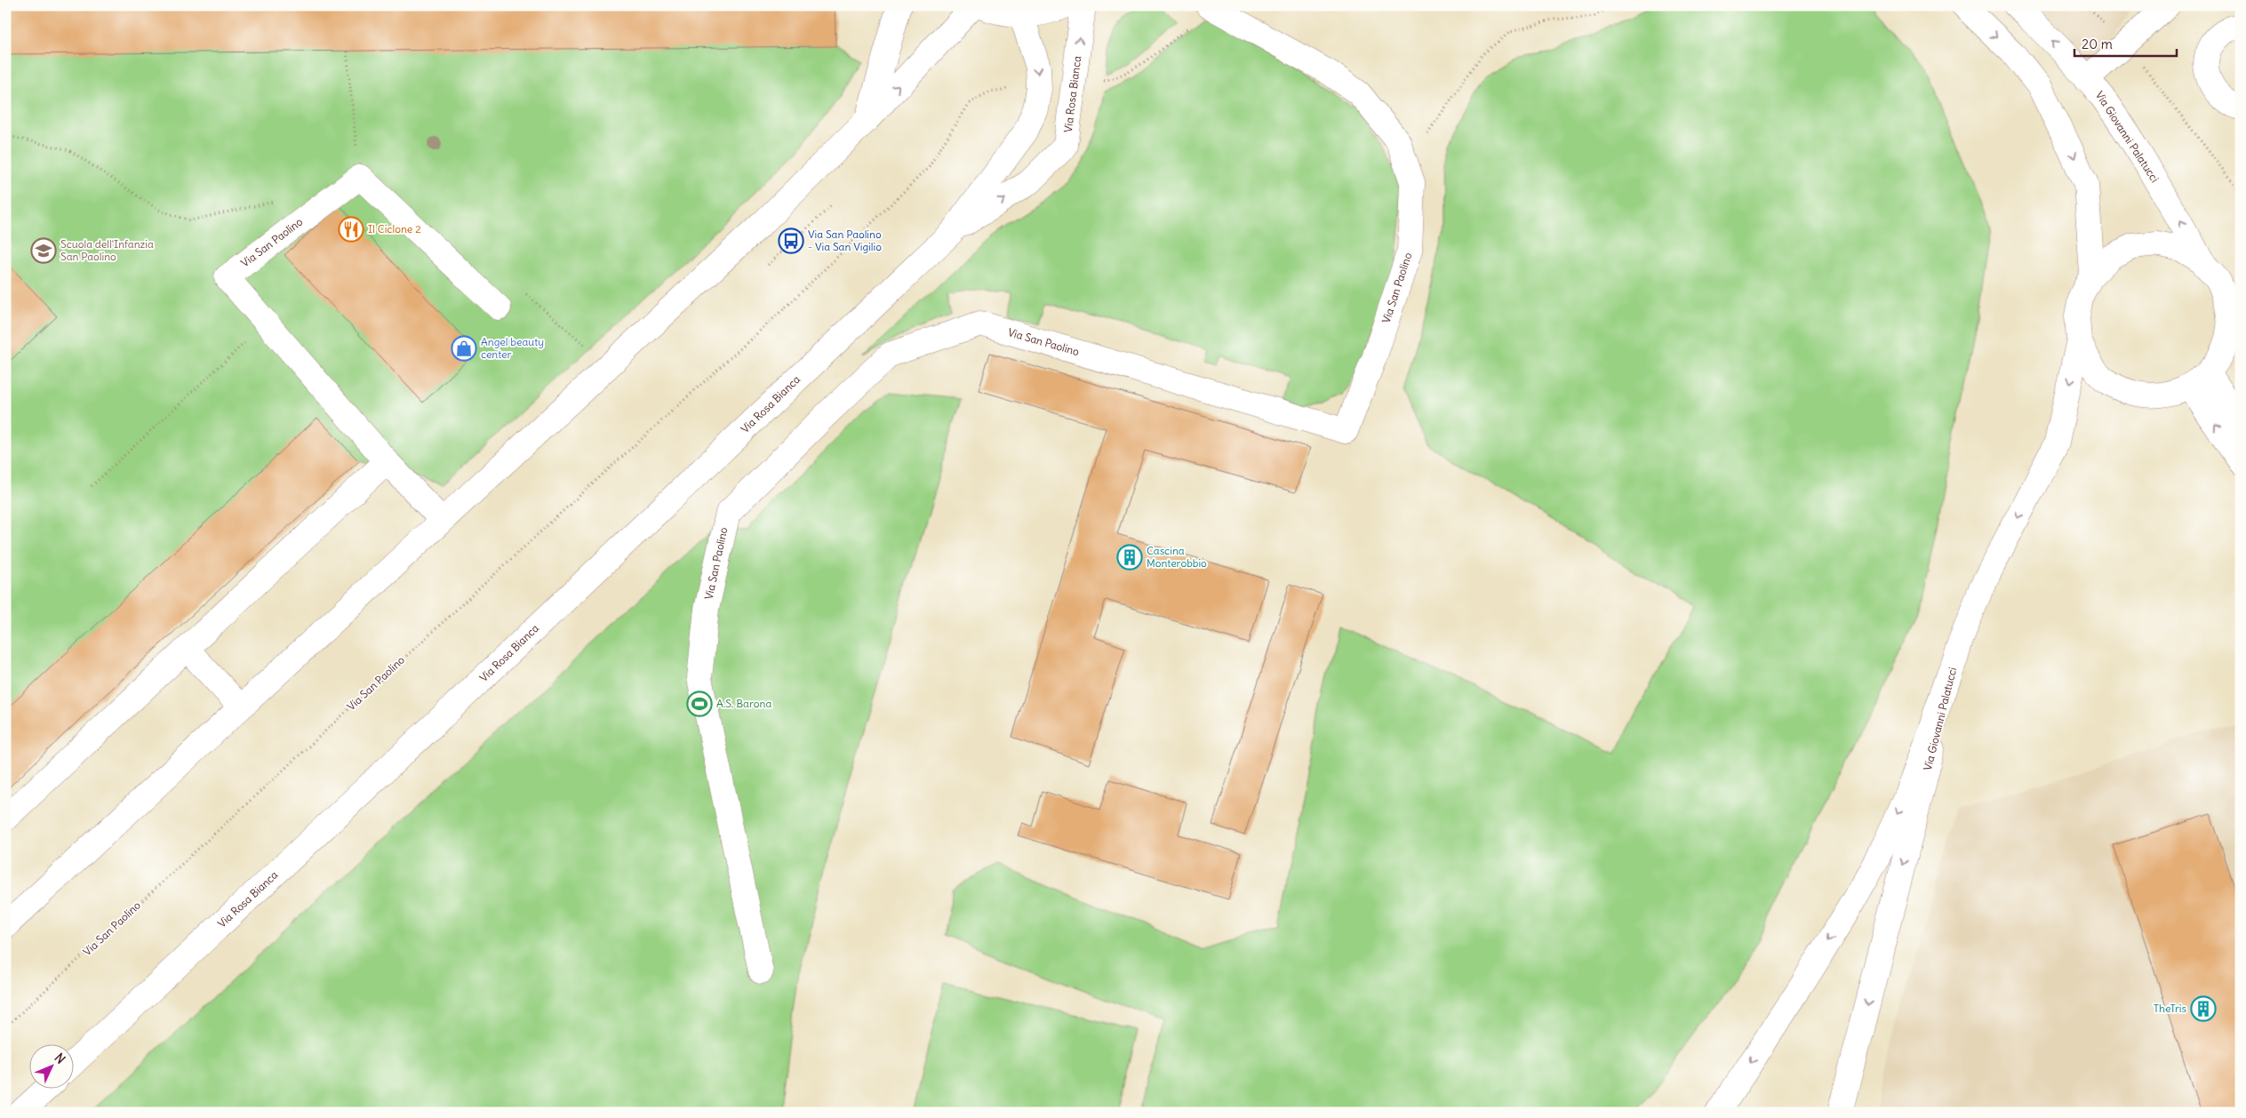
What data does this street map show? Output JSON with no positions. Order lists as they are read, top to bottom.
{
  "streets": {
    "main road": ["Via Rosa Bianca", "Via Giovanni Palatucci", "Via San Paolino"]
  },
  "places": {
    "restaurant": ["Il Ciclone 2"],
    "bus stop": ["Via San Paolino - Via San Vigilio"],
    "school or university": ["Scuola dell'Infanzia San Paolino"],
    "shop": ["Angel beauty center"],
    "building": ["Cascina Monterobbio", "TheTris"],
    "sports": ["A.S. Barona"]
  },
  "scale_bar": "20 m",
  "north": "top right"
}
